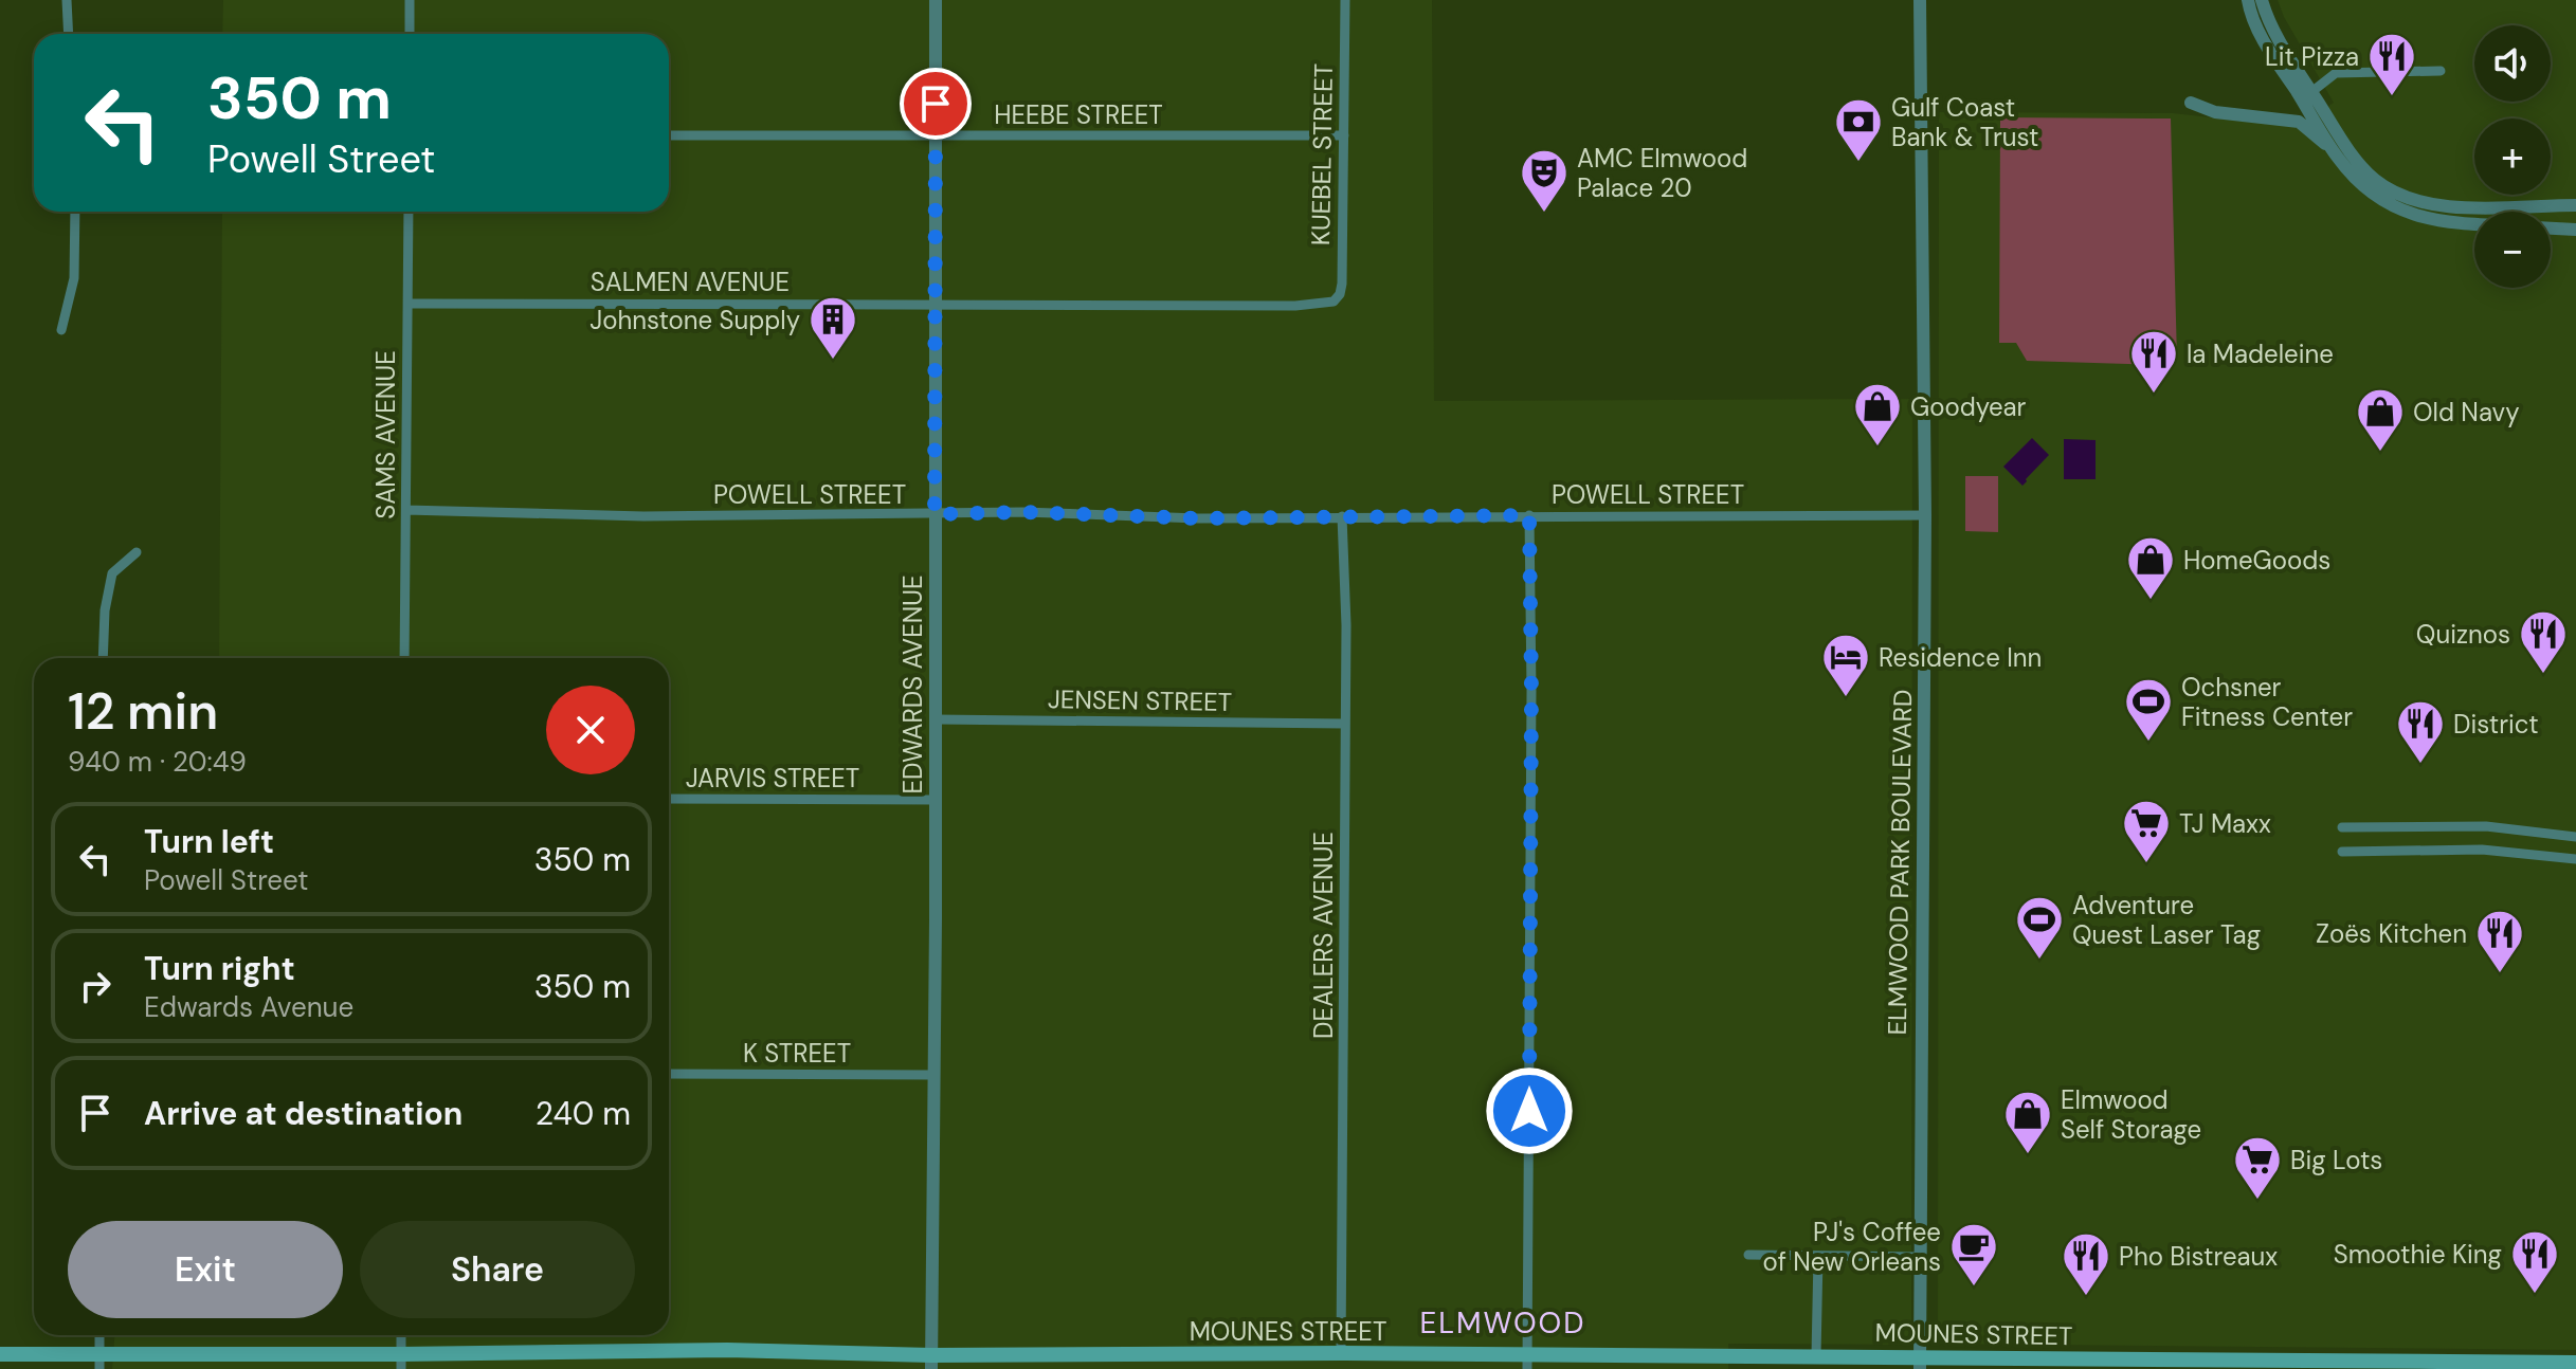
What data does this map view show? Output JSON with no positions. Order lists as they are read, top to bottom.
{
  "streets": {
    "main road": ["MOUNES STREET"],
    "street": [
      "HEEBE STREET",
      "KUEBEL STREET",
      "SALMEN AVENUE",
      "SAMS AVENUE",
      "POWELL STREET",
      "EDWARDS AVENUE",
      "JENSEN STREET",
      "JARVIS STREET",
      "ELMWOOD PARK BOULEVARD",
      "DEALERS AVENUE",
      "K STREET"
    ]
  },
  "crossings": [
    ["HEEBE STREET", "KUEBEL STREET"],
    ["HEEBE STREET", "EDWARDS AVENUE"],
    ["KUEBEL STREET", "SALMEN AVENUE"],
    ["SALMEN AVENUE", "SAMS AVENUE"],
    ["SALMEN AVENUE", "EDWARDS AVENUE"],
    ["SAMS AVENUE", "POWELL STREET"],
    ["POWELL STREET", "EDWARDS AVENUE"],
    ["POWELL STREET", "ELMWOOD PARK BOULEVARD"],
    ["POWELL STREET", "DEALERS AVENUE"],
    ["EDWARDS AVENUE", "JENSEN STREET"],
    ["EDWARDS AVENUE", "JARVIS STREET"],
    ["EDWARDS AVENUE", "K STREET"],
    ["EDWARDS AVENUE", "MOUNES STREET"],
    ["JENSEN STREET", "DEALERS AVENUE"],
    ["ELMWOOD PARK BOULEVARD", "MOUNES STREET"],
    ["DEALERS AVENUE", "MOUNES STREET"]
  ],
  "districts": ["ELMWOOD"],
  "places": {
    "restaurant": [
      "Lit Pizza",
      "la Madeleine",
      "Quiznos",
      "District",
      "Zoës Kitchen",
      "Smoothie King",
      "Pho Bistreaux"
    ],
    "bank": ["Gulf Coast Bank & Trust"],
    "theatre": ["AMC Elmwood Palace 20"],
    "building": ["Johnstone Supply"],
    "shop": [
      "Goodyear",
      "Old Navy",
      "HomeGoods",
      "Elmwood Self Storage"
    ],
    "hotel": ["Residence Inn"],
    "sports": ["Ochsner Fitness Center", "Adventure Quest Laser Tag"],
    "supermarket": ["TJ Maxx", "Big Lots"],
    "cafe": ["PJ's Coffee of New Orleans"]
  },
  "page": {
    "map_buttons": ["+", "−"],
    "turn": ["350 m", "Powell Street"],
    "heading": ["12 min", "940 m · 20:49"],
    "list": [
      {
        "name": "Turn left",
        "note": "Powell Street",
        "value": "350 m"
      },
      {
        "name": "Turn right",
        "note": "Edwards Avenue",
        "value": "350 m"
      },
      {
        "name": "Arrive at destination",
        "value": "240 m"
      }
    ],
    "buttons": ["Exit", "Share"]
  }
}
